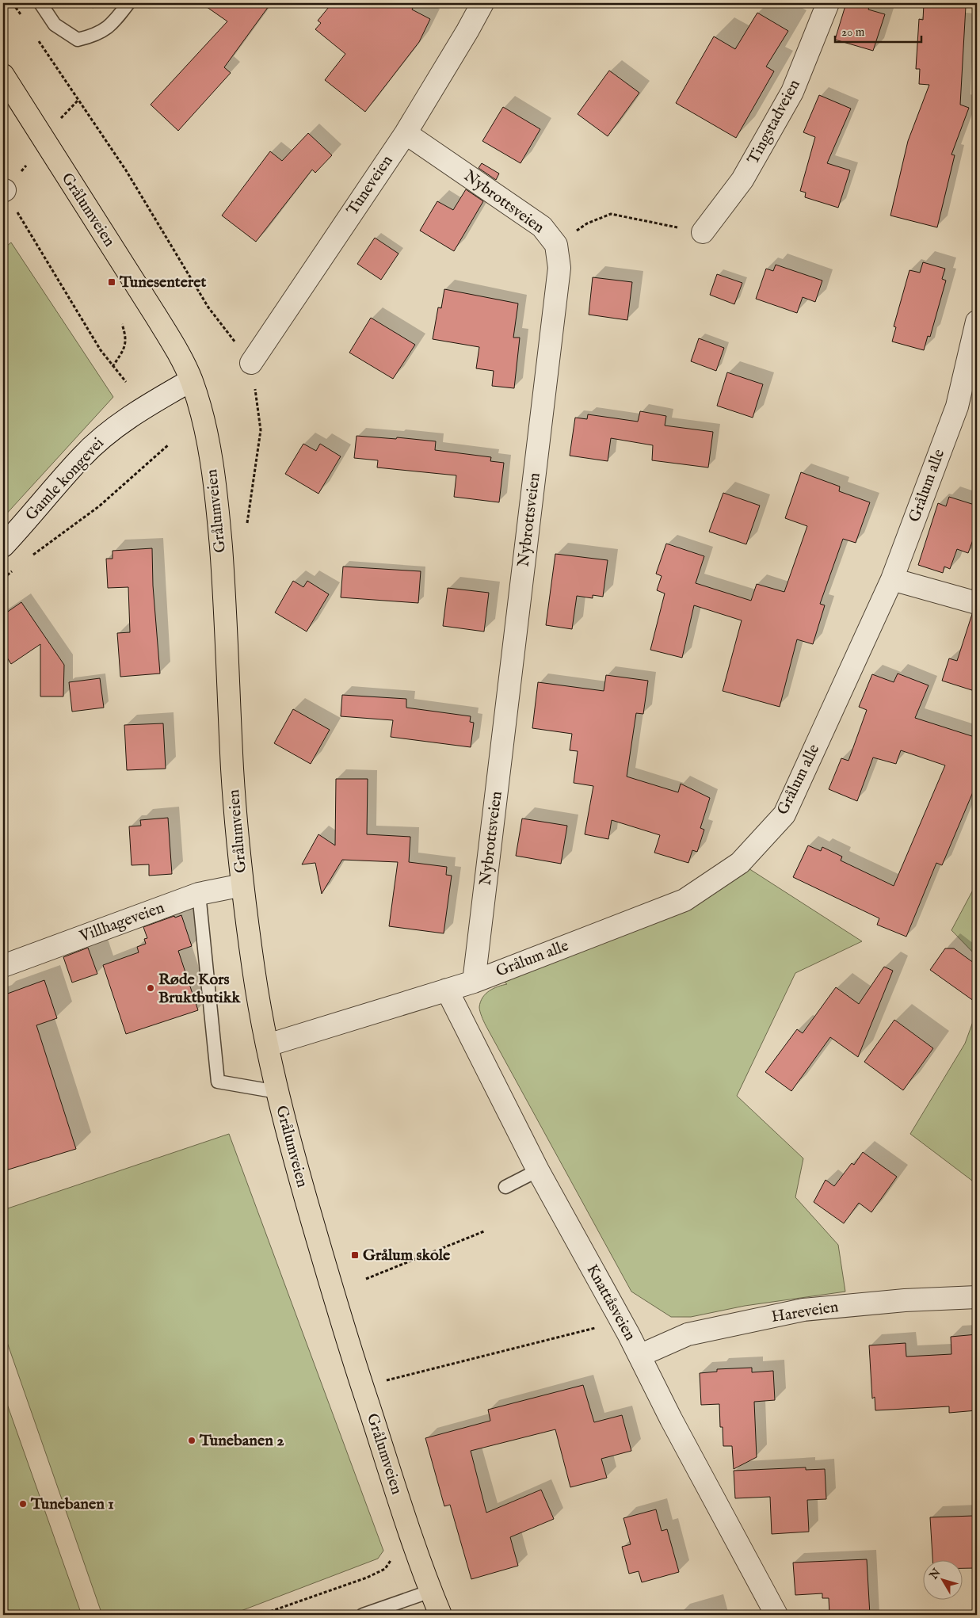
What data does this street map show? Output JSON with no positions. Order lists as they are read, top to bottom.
{
  "streets": {
    "main road": ["Grålumveien"],
    "street": [
      "Tingstadveien",
      "Tuneveien",
      "Nybrottsveien",
      "Gamle kongevei",
      "Grålum alle",
      "Villhageveien",
      "Knattåsveien",
      "Hareveien"
    ]
  },
  "crossings": [
    ["Tuneveien", "Nybrottsveien"],
    ["Nybrottsveien", "Grålum alle"],
    ["Grålumveien", "Gamle kongevei"],
    ["Grålumveien", "Grålum alle"],
    ["Grålumveien", "Villhageveien"],
    ["Grålum alle", "Knattåsveien"],
    ["Knattåsveien", "Hareveien"]
  ],
  "places": {
    "transit": ["Tunesenteret", "Grålum skole"],
    "other": ["Røde Kors Bruktbutikk", "Tunebanen 2", "Tunebanen 1"]
  },
  "scale_bar": "20 m",
  "north": "top left"
}
